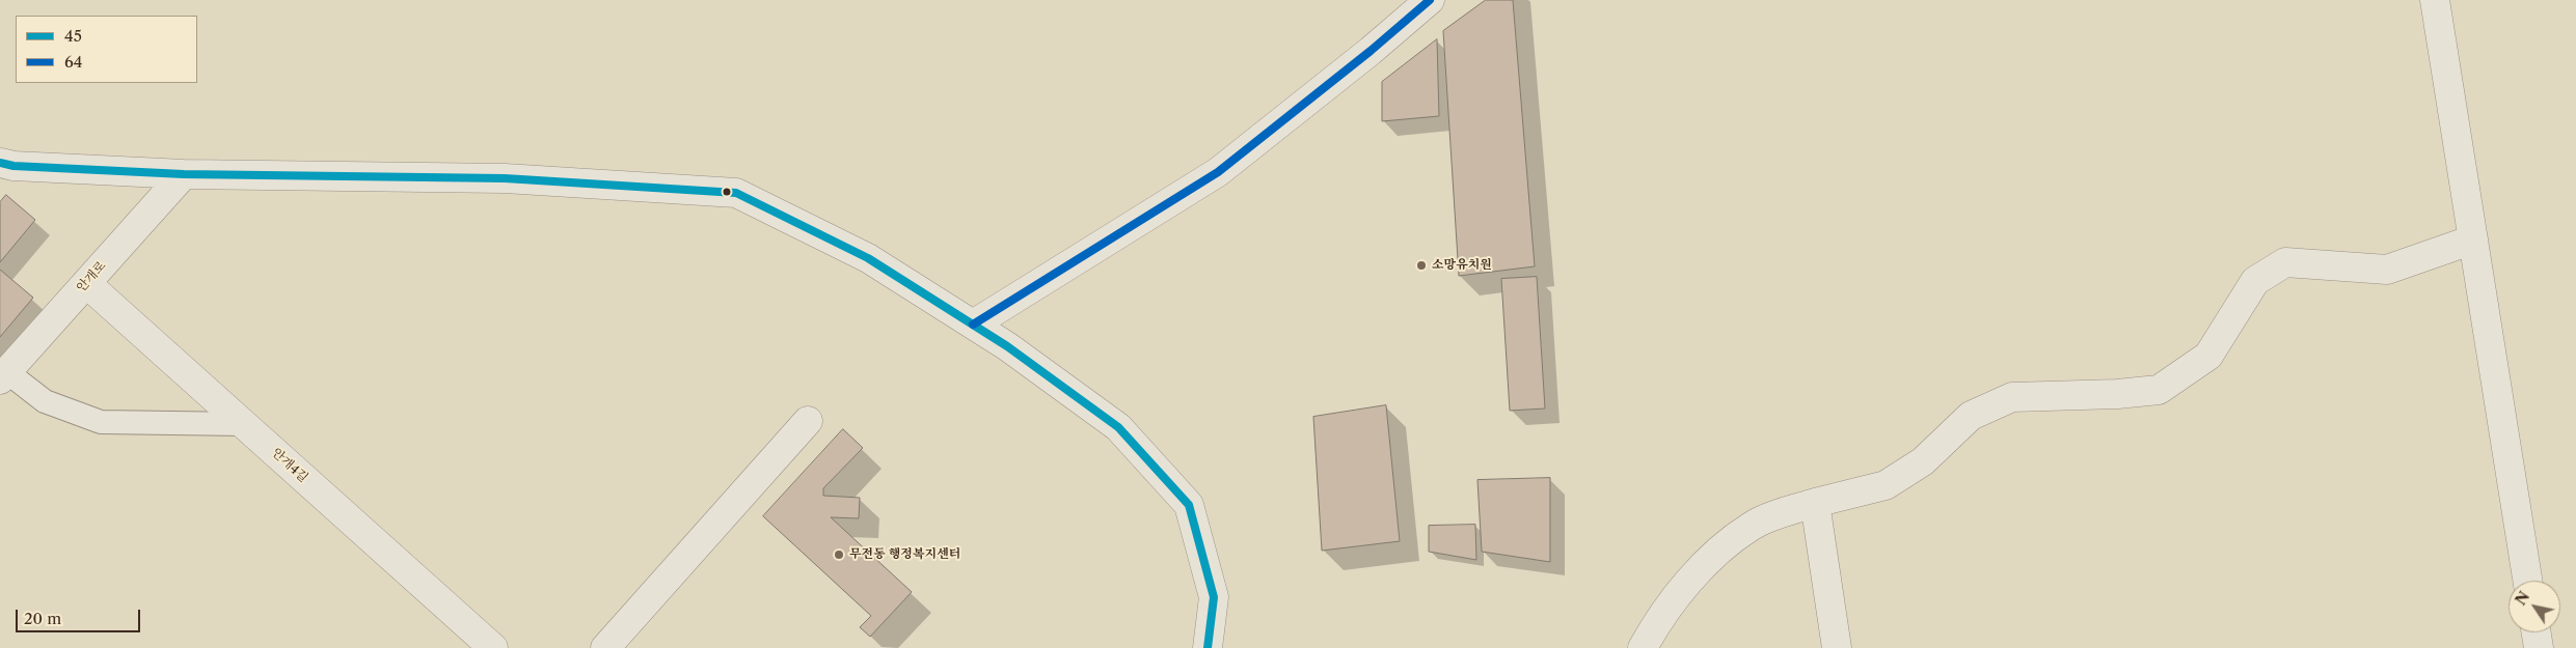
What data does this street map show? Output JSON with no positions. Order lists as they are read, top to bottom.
{
  "streets": {
    "street": ["안개로", "안개4길"]
  },
  "crossings": [
    ["안개로", "안개4길"]
  ],
  "places": ["소망유치원", "무전동 행정복지센터"],
  "lines": ["transit line 64", "transit line 45"],
  "legend": ["45", "64"],
  "scale_bar": "20 m",
  "north": "top left"
}
